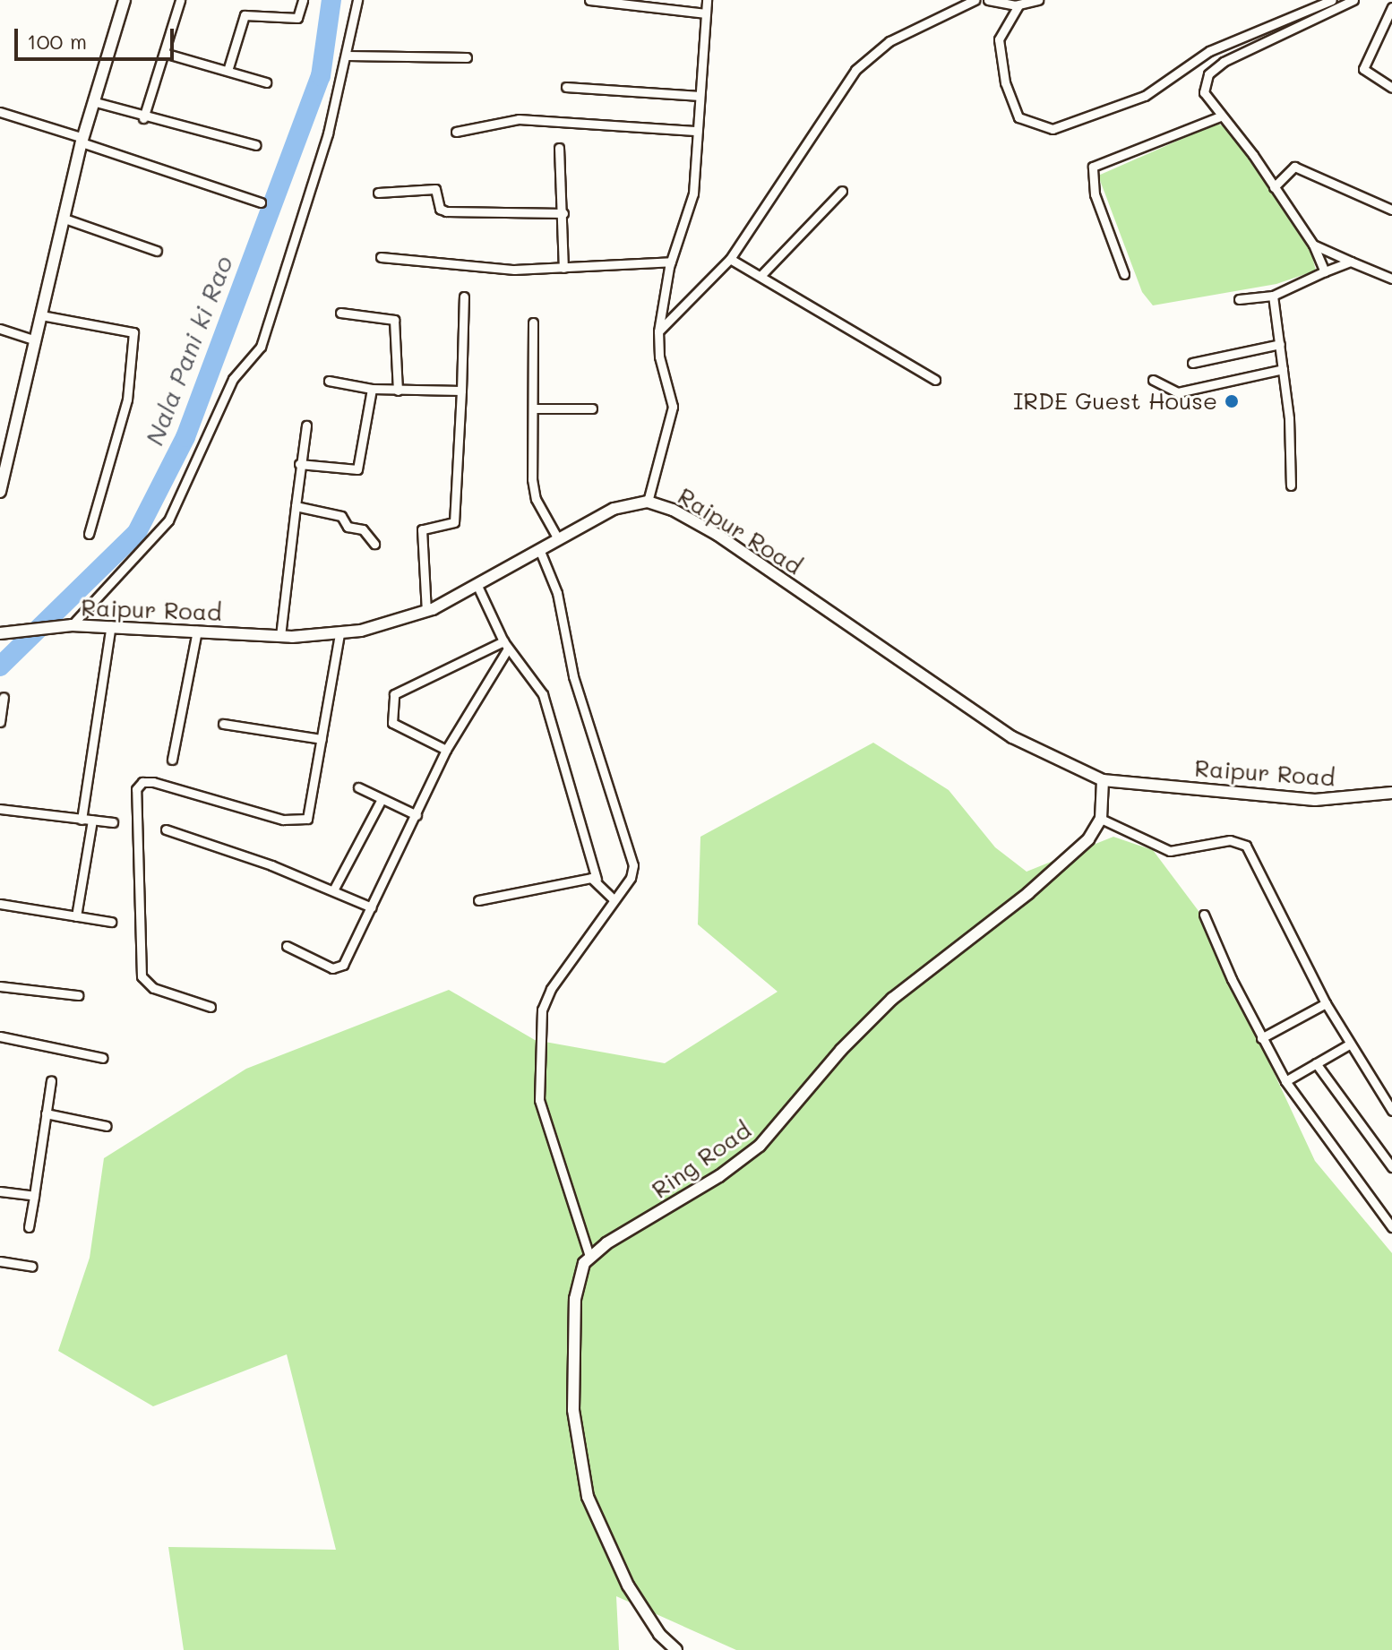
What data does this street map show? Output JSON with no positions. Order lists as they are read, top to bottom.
{
  "streets": {
    "street": ["Raipur Road", "Ring Road"]
  },
  "water": ["Nala Pani ki Rao"],
  "places": ["IRDE Guest House"],
  "scale_bar": "100 m"
}
